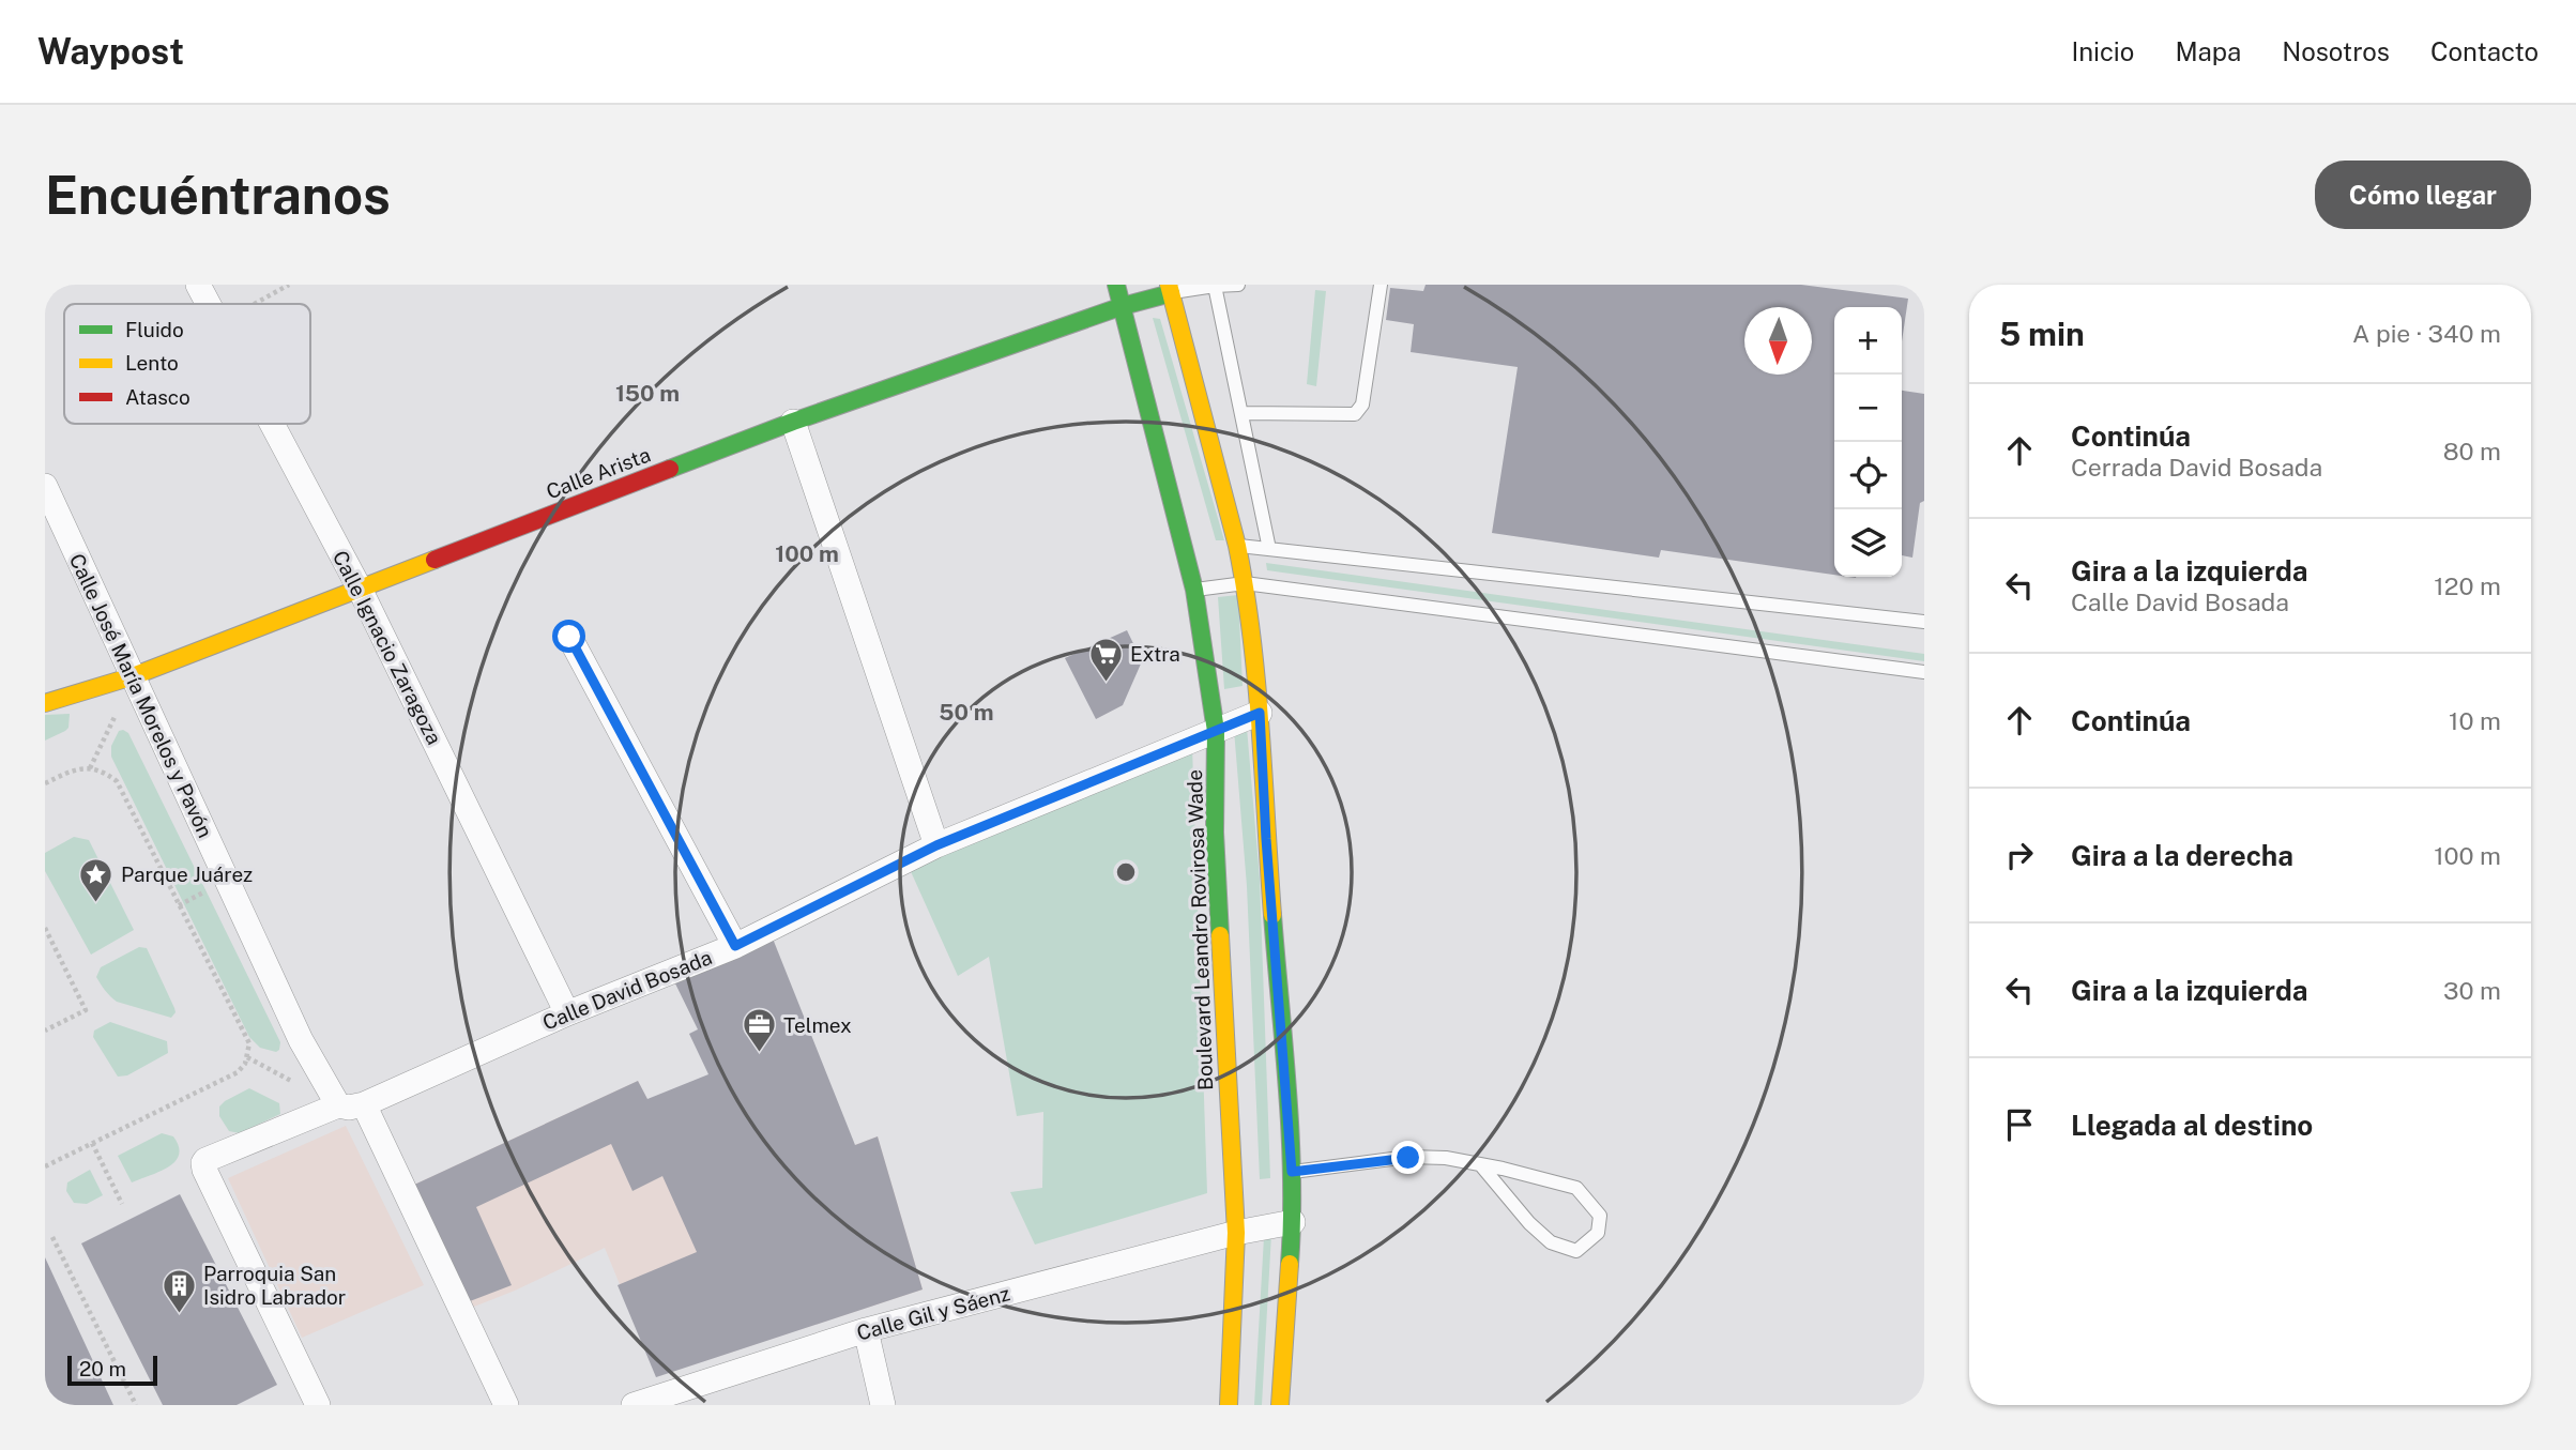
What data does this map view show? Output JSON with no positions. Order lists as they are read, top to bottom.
{
  "streets": {
    "main road": ["Calle Arista", "Boulevard Leandro Rovirosa Wade"],
    "street": [
      "Calle Ignacio Zaragoza",
      "Calle José María Morelos y Pavón",
      "Calle David Bosada",
      "Calle Gil y Sáenz"
    ]
  },
  "crossings": [
    ["Calle Arista", "Calle Ignacio Zaragoza"],
    ["Calle Arista", "Calle José María Morelos y Pavón"],
    ["Calle Arista", "Boulevard Leandro Rovirosa Wade"],
    ["Calle Ignacio Zaragoza", "Calle David Bosada"],
    ["Calle José María Morelos y Pavón", "Calle David Bosada"],
    ["Boulevard Leandro Rovirosa Wade", "Calle David Bosada"],
    ["Boulevard Leandro Rovirosa Wade", "Calle Gil y Sáenz"]
  ],
  "places": {
    "supermarket": ["Extra"],
    "place": ["Parque Juárez"],
    "office": ["Telmex"],
    "building": ["Parroquia San Isidro Labrador"]
  },
  "legend": ["Fluido", "Lento", "Atasco"],
  "scale_bar": "20 m",
  "north": "bottom",
  "page": {
    "header": "Waypost",
    "nav": [
      "Inicio",
      "Mapa",
      "Nosotros",
      "Contacto"
    ],
    "buttons": "Cómo llegar",
    "title": "Encuéntranos",
    "heading": ["5 min", "A pie · 340 m"],
    "map_buttons": ["+", "−"],
    "list": [
      ["Continúa", "Cerrada David Bosada", "80 m"],
      ["Gira a la izquierda", "Calle David Bosada", "120 m"],
      ["Continúa", "10 m"],
      ["Gira a la derecha", "100 m"],
      ["Gira a la izquierda", "30 m"],
      "Llegada al destino"
    ],
    "scale": "20 m"
  },
  "rings": ["150 m", "100 m", "50 m"]
}
